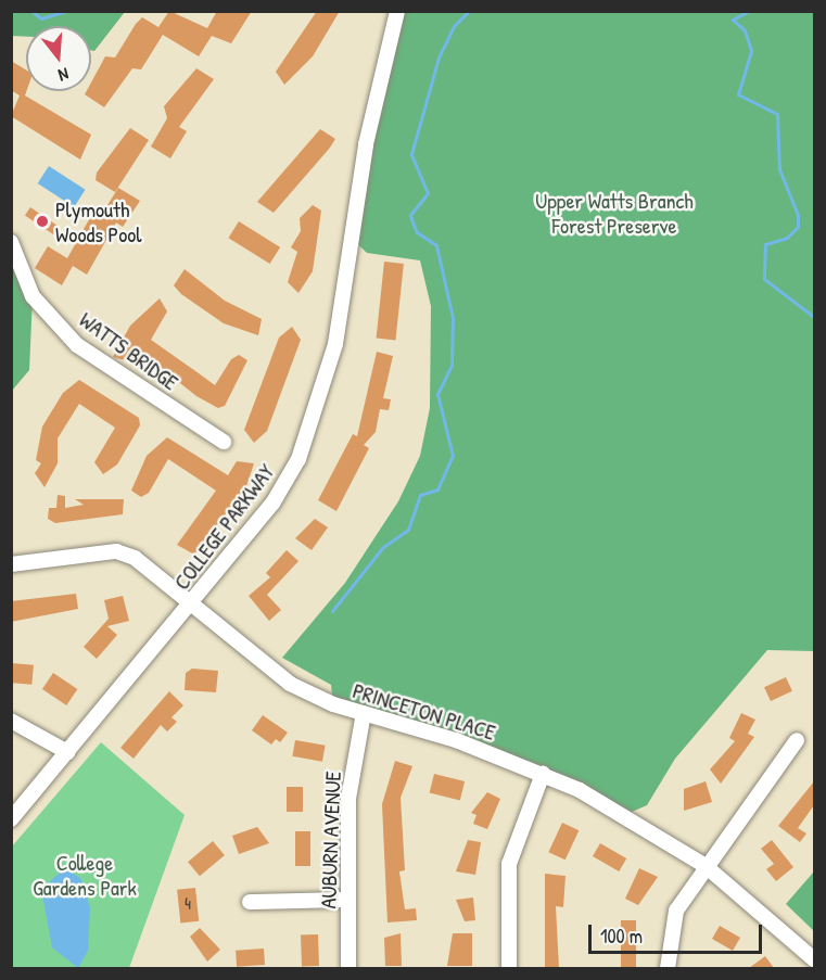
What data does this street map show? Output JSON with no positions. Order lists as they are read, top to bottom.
{
  "streets": {
    "street": [
      "WATTS BRIDGE",
      "COLLEGE PARKWAY",
      "PRINCETON PLACE",
      "AUBURN AVENUE"
    ]
  },
  "crossings": [
    ["COLLEGE PARKWAY", "PRINCETON PLACE"],
    ["PRINCETON PLACE", "AUBURN AVENUE"]
  ],
  "parks": ["Upper Watts Branch Forest Preserve", "College Gardens Park"],
  "places": ["Plymouth Woods Pool"],
  "house_numbers": ["4"],
  "scale_bar": "100 m",
  "north": "bottom"
}
